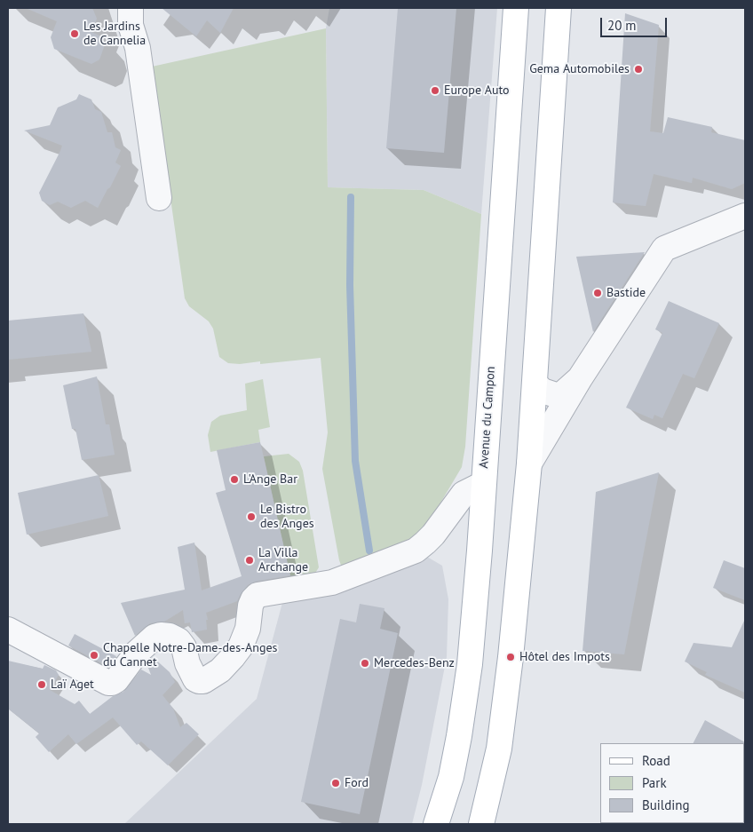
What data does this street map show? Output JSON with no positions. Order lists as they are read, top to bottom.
{
  "streets": {
    "main road": ["Avenue du Campon"]
  },
  "places": [
    "Les Jardins de Cannelia",
    "Gema Automobiles",
    "Europe Auto",
    "Bastide",
    "L'Ange Bar",
    "Le Bistro des Anges",
    "La Villa Archange",
    "Chapelle Notre-Dame-des-Anges du Cannet",
    "Hôtel des Impots",
    "Mercedes-Benz",
    "Laï Aget",
    "Ford"
  ],
  "legend": ["Road", "Park", "Building"],
  "scale_bar": "20 m"
}
